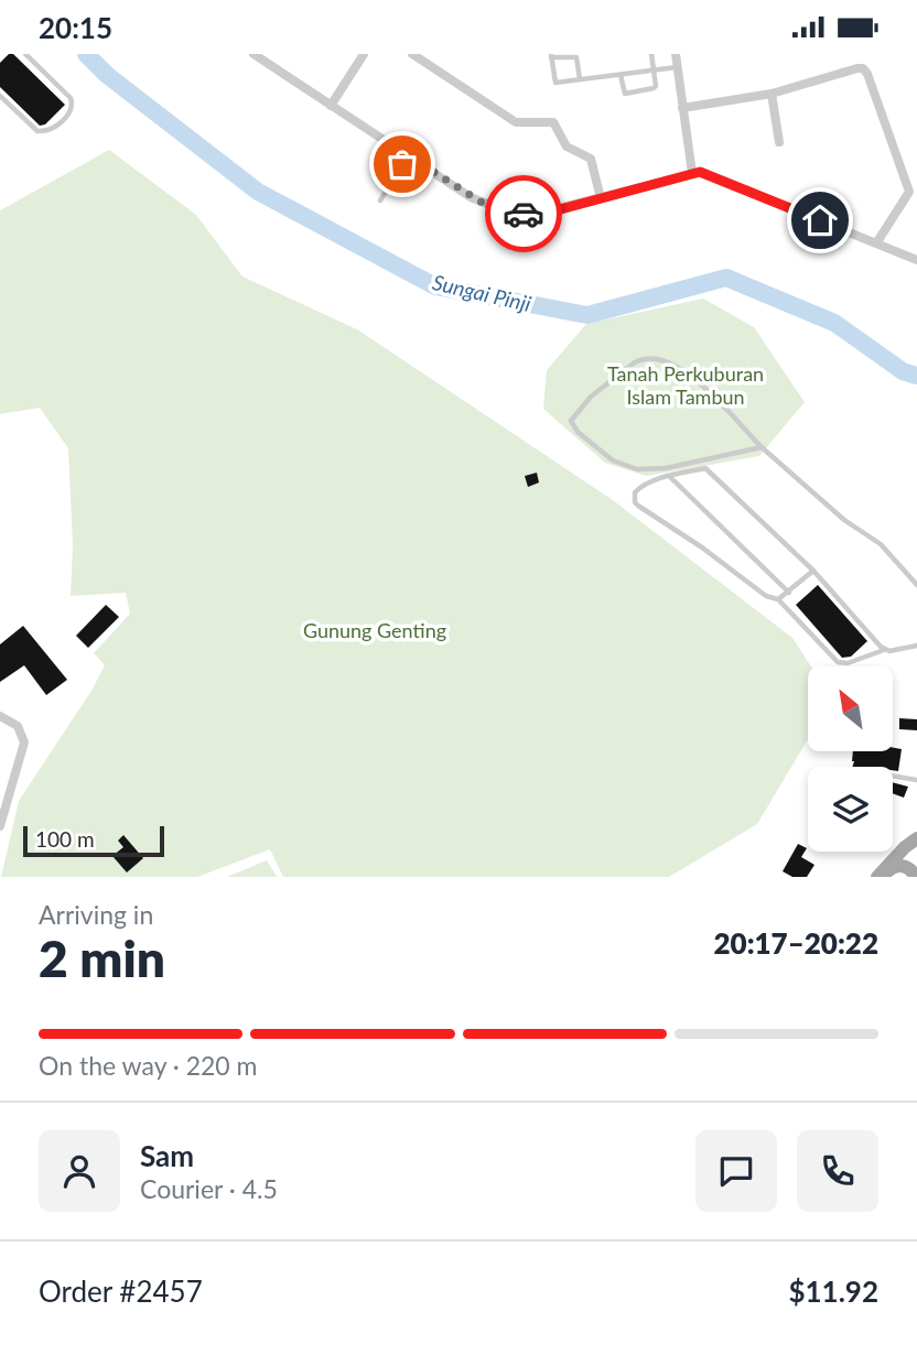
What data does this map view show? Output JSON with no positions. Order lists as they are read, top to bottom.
{
  "water": ["Sungai Pinji"],
  "parks": ["Tanah Perkuburan Islam Tambun", "Gunung Genting"],
  "scale_bar": "100 m",
  "north": "top left",
  "page": {
    "status": "20:15",
    "scale": "100 m",
    "heading": ["2 min", "Arriving in", "20:17–20:22"],
    "panel": [
      "Sam",
      "Courier · 4.5",
      "Order #2457",
      "$11.92"
    ],
    "bar": "On the way · 220 m"
  }
}
